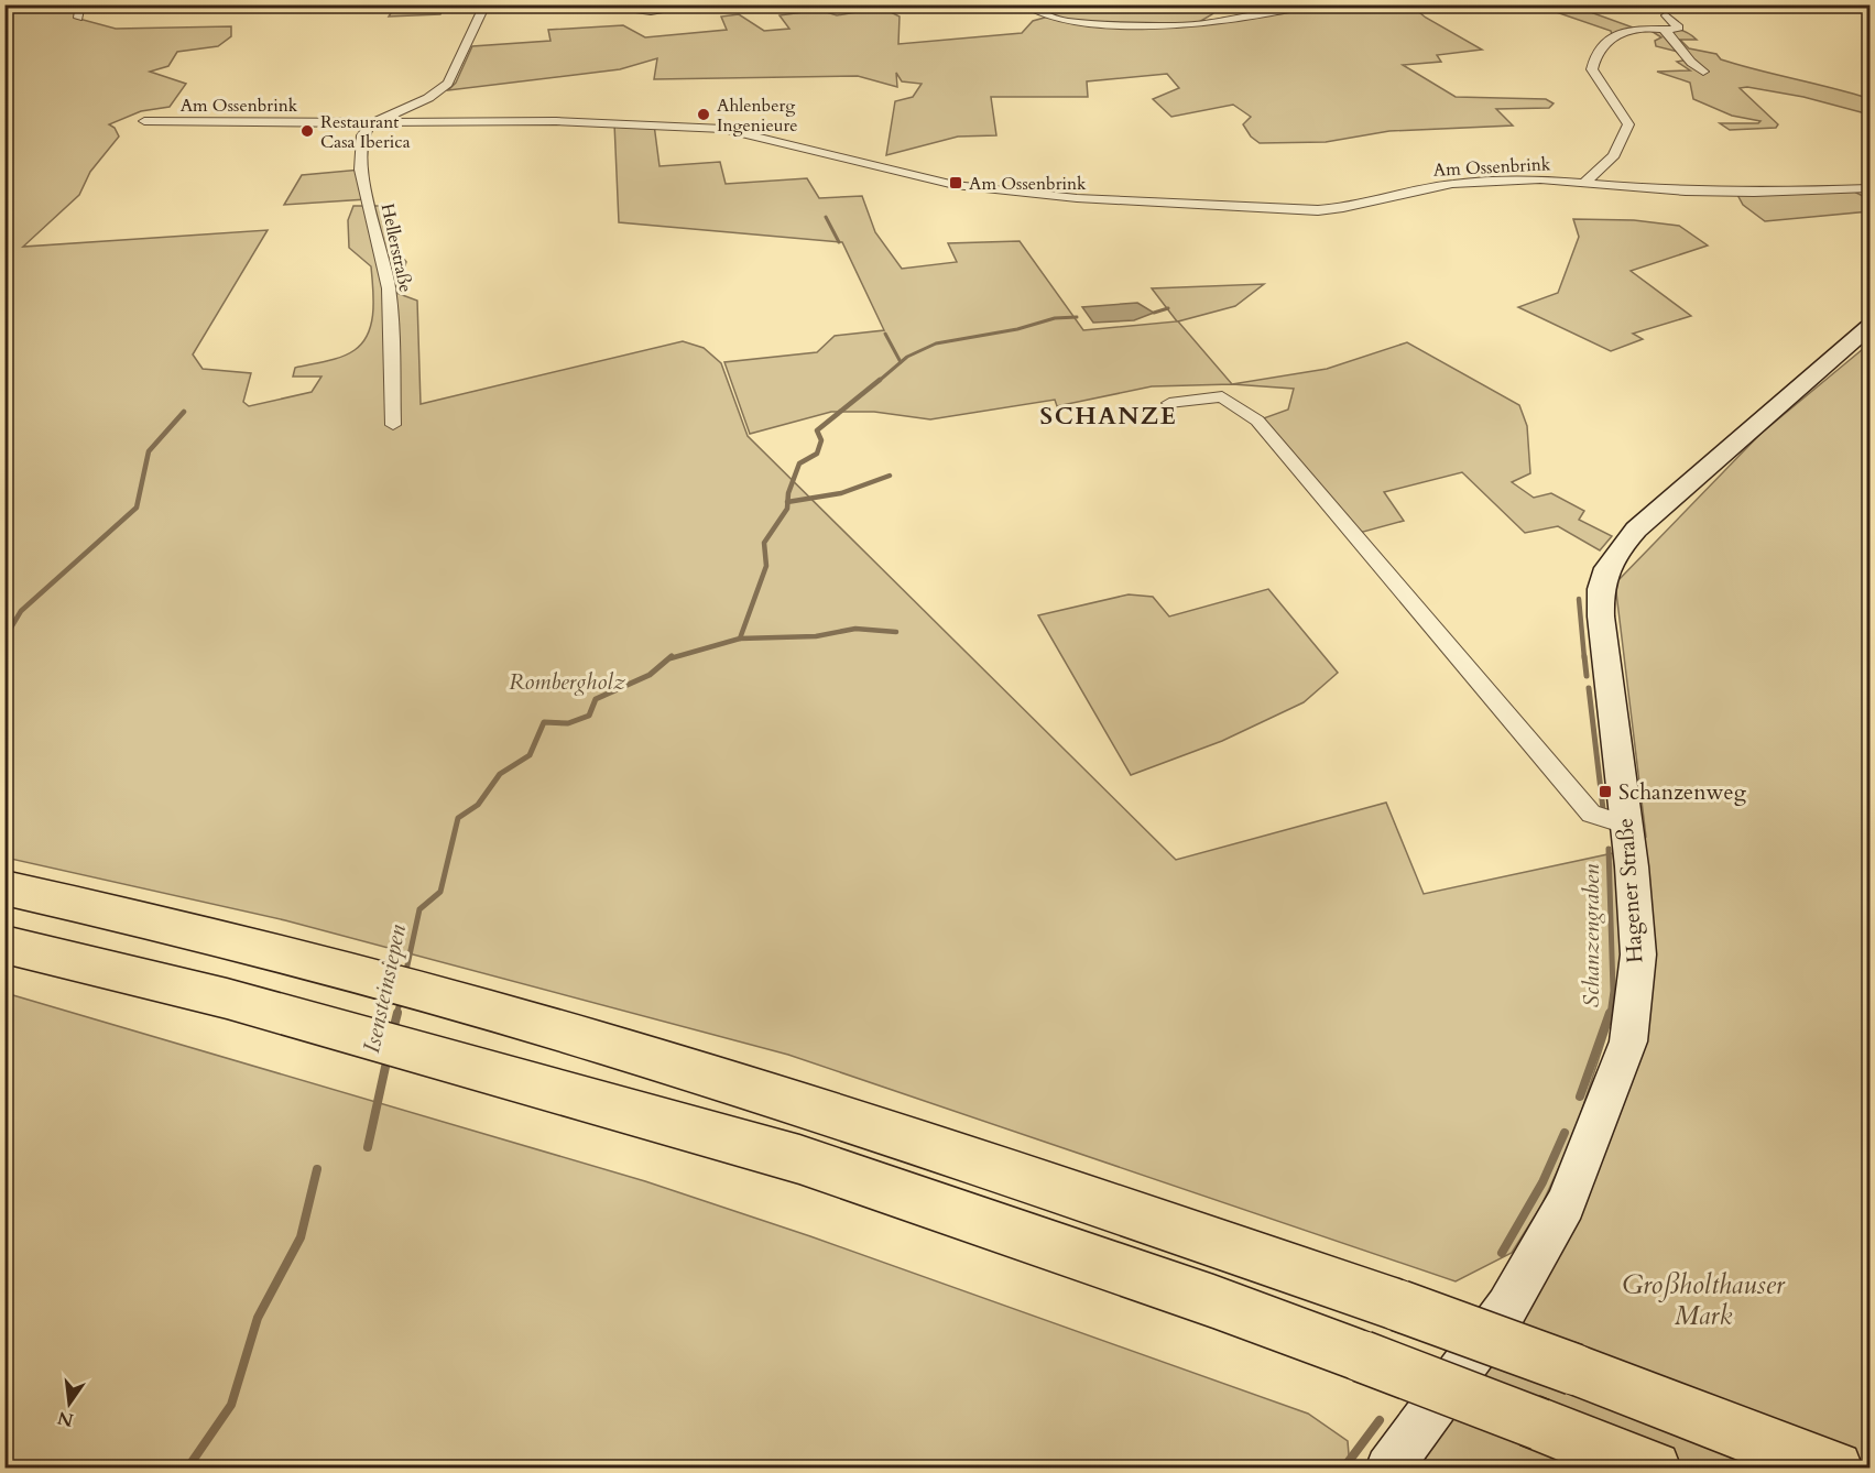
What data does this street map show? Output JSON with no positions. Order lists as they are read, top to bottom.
{
  "streets": {
    "main road": ["Hagener Straße"],
    "street": ["Am Ossenbrink", "Hellerstraße"]
  },
  "crossings": [
    ["Am Ossenbrink", "Hellerstraße"]
  ],
  "districts": ["SCHANZE"],
  "water": ["Schanzengraben", "Isensteinsiepen"],
  "parks": ["Rombergholz", "Großholthauser Mark"],
  "places": {
    "other": ["Ahlenberg Ingenieure", "Restaurant Casa Iberica"],
    "transit": ["Am Ossenbrink", "Schanzenweg"]
  },
  "north": "bottom"
}
